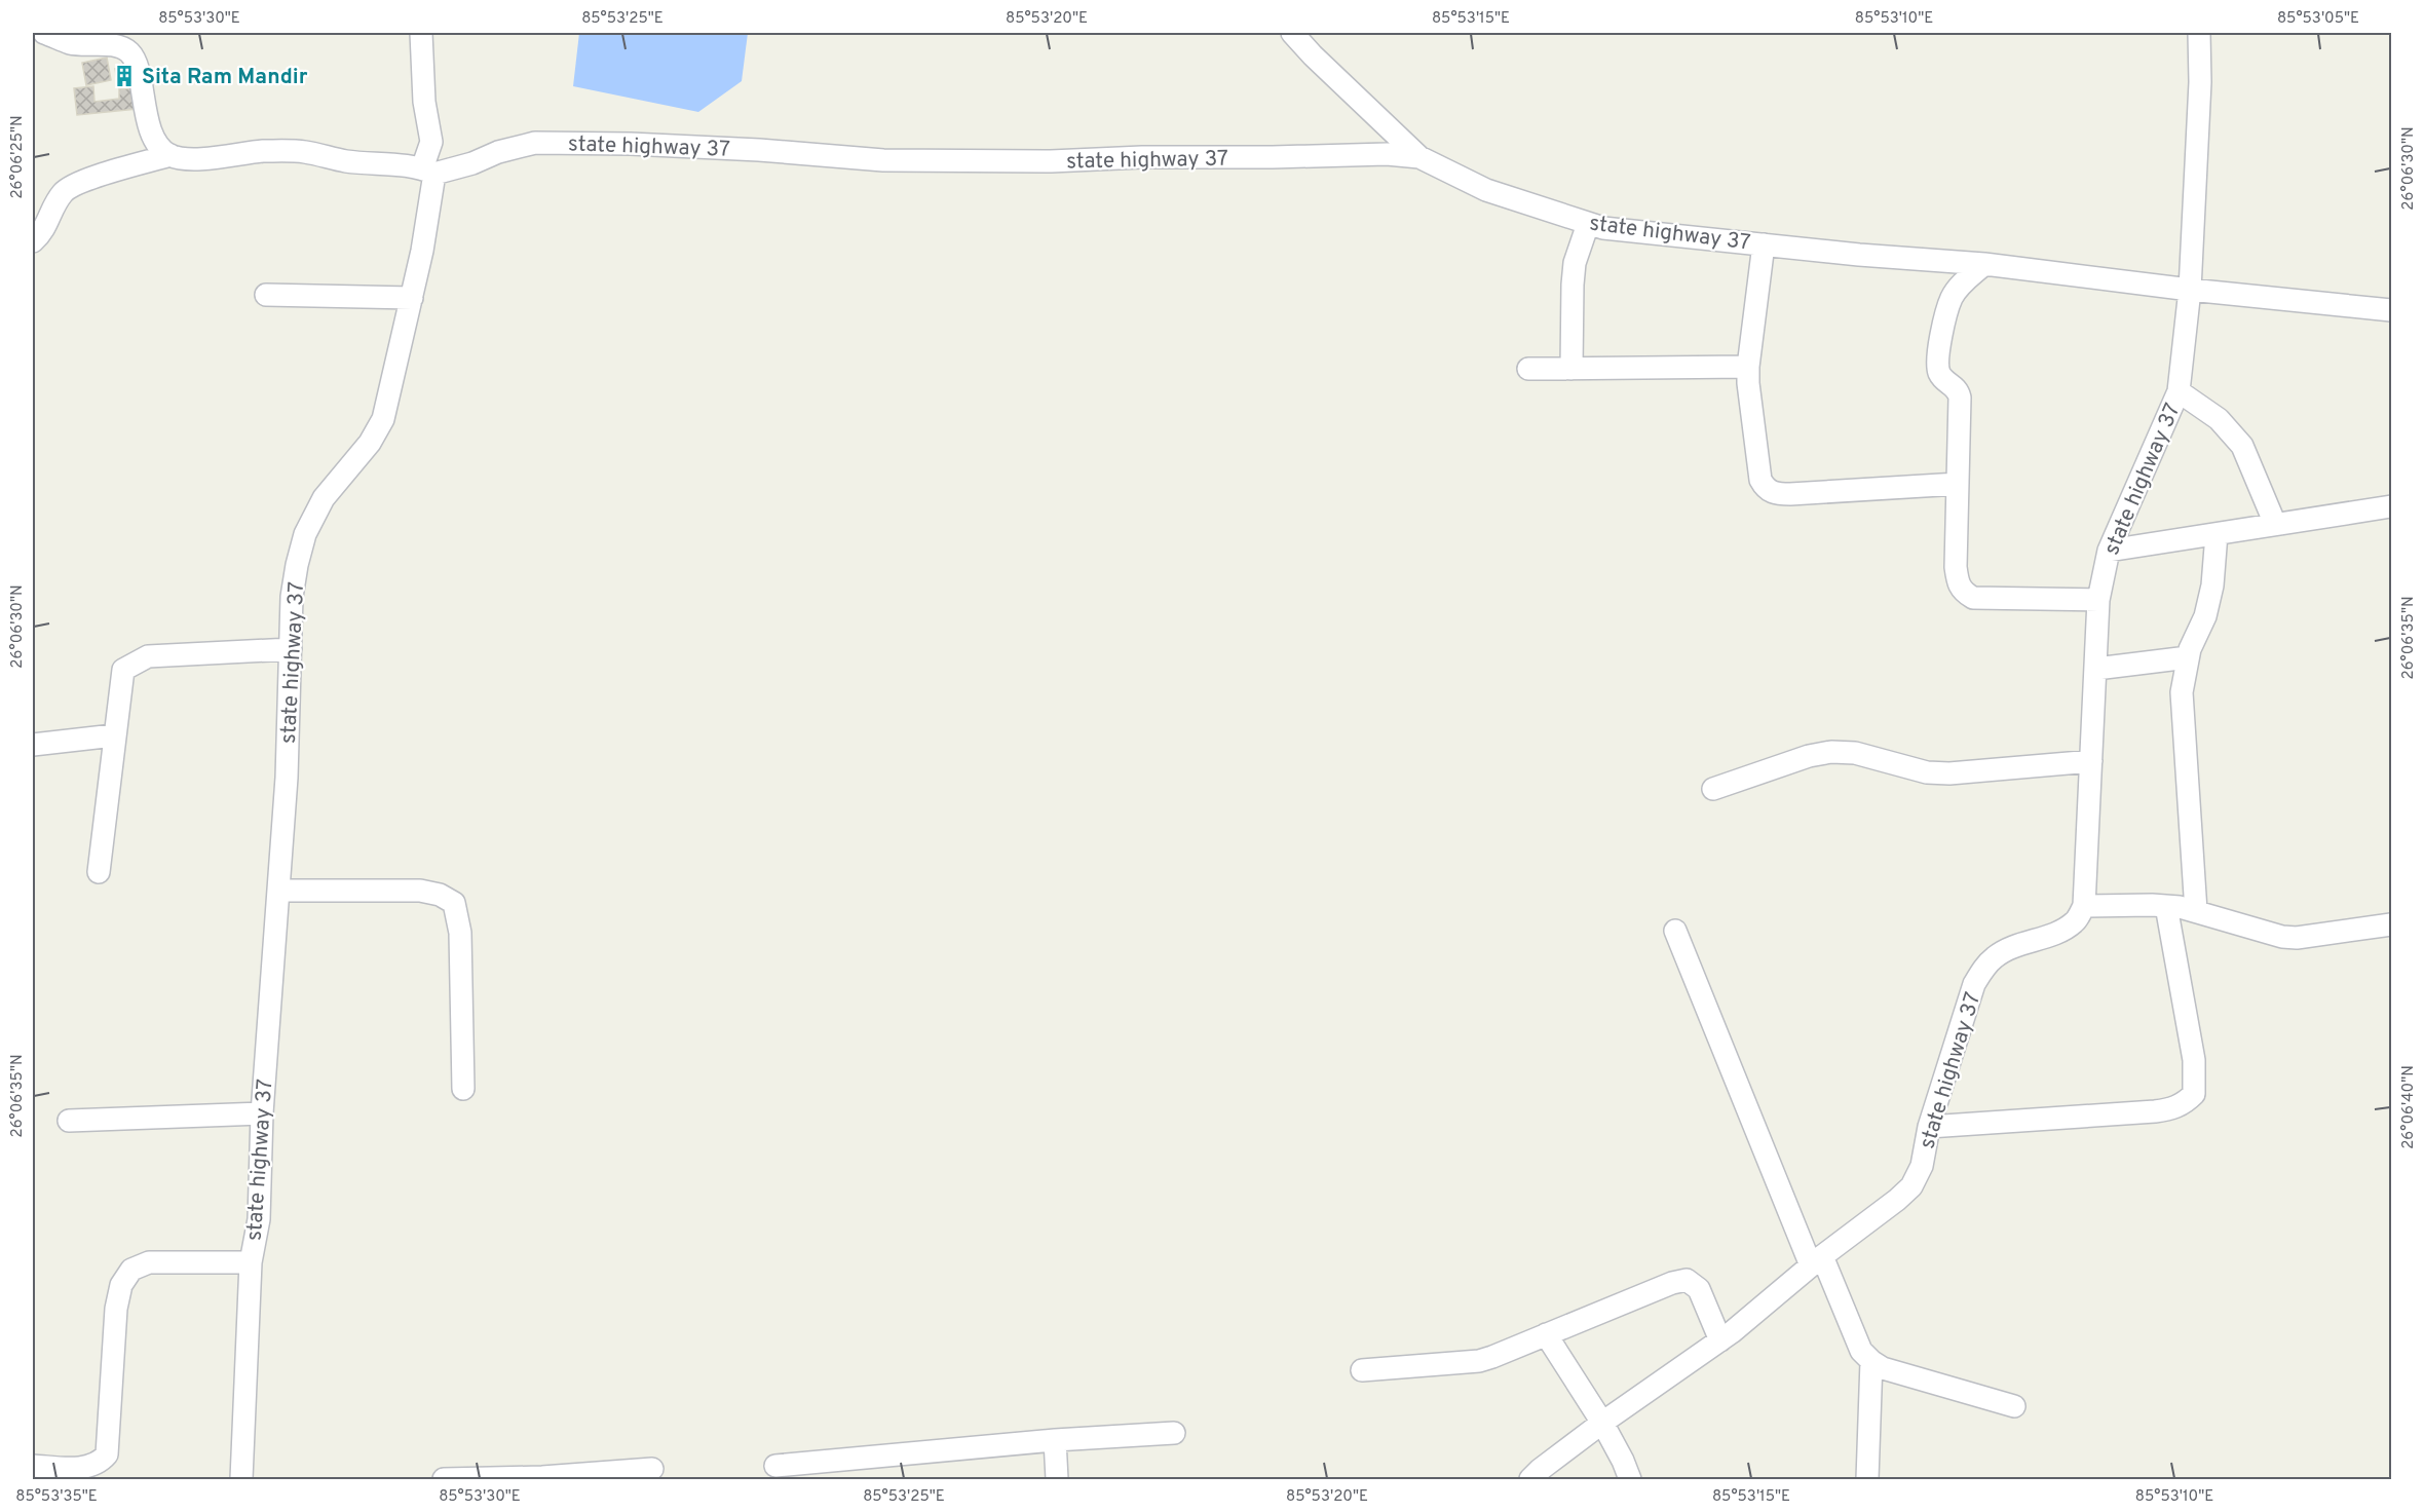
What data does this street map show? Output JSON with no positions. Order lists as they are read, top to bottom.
{
  "streets": {
    "street": ["state highway 37"]
  },
  "places": {
    "building": ["Sita Ram Mandir"]
  },
  "coordinates": [
    "85°53'30\"E",
    "85°53'25\"E",
    "85°53'20\"E",
    "85°53'15\"E",
    "85°53'10\"E",
    "85°53'05\"E",
    "26°06'25\"N",
    "26°06'30\"N",
    "26°06'35\"N",
    "26°06'40\"N",
    "85°53'35\"E"
  ]
}
